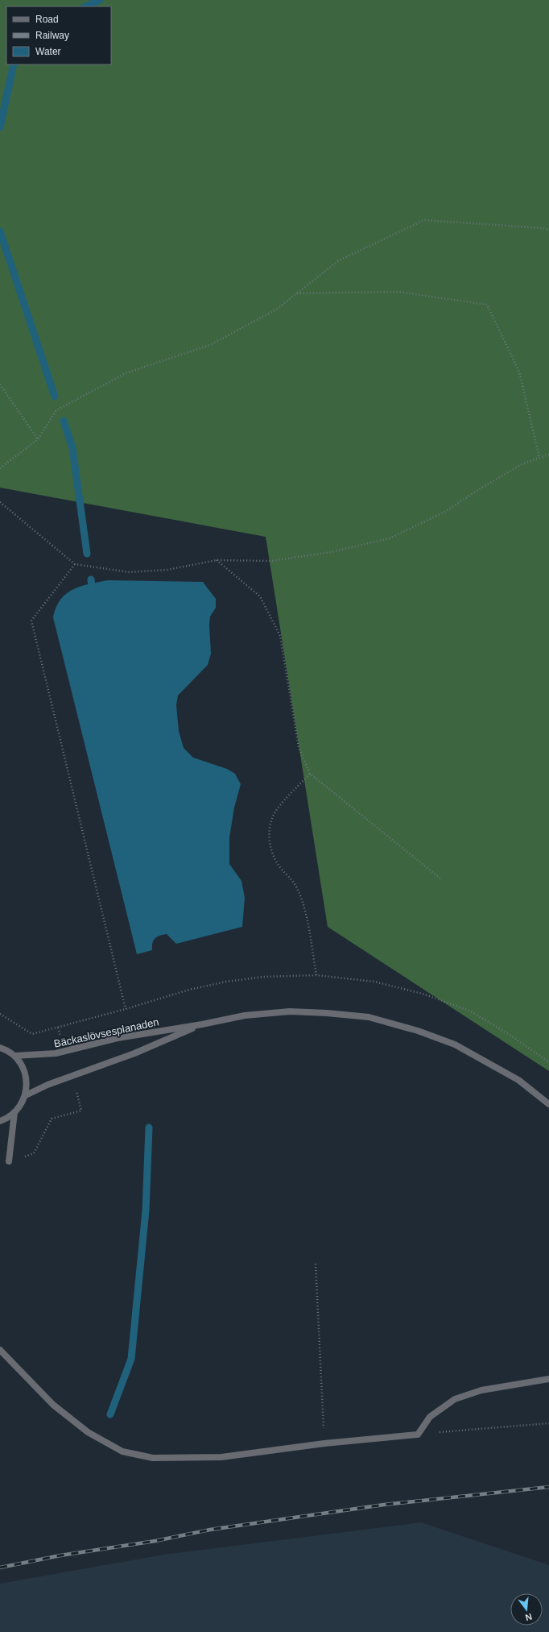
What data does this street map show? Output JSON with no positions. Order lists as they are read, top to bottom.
{
  "streets": {
    "street": ["Bäckaslövsesplanaden"]
  },
  "legend": ["Road", "Railway", "Water"],
  "north": "bottom"
}
